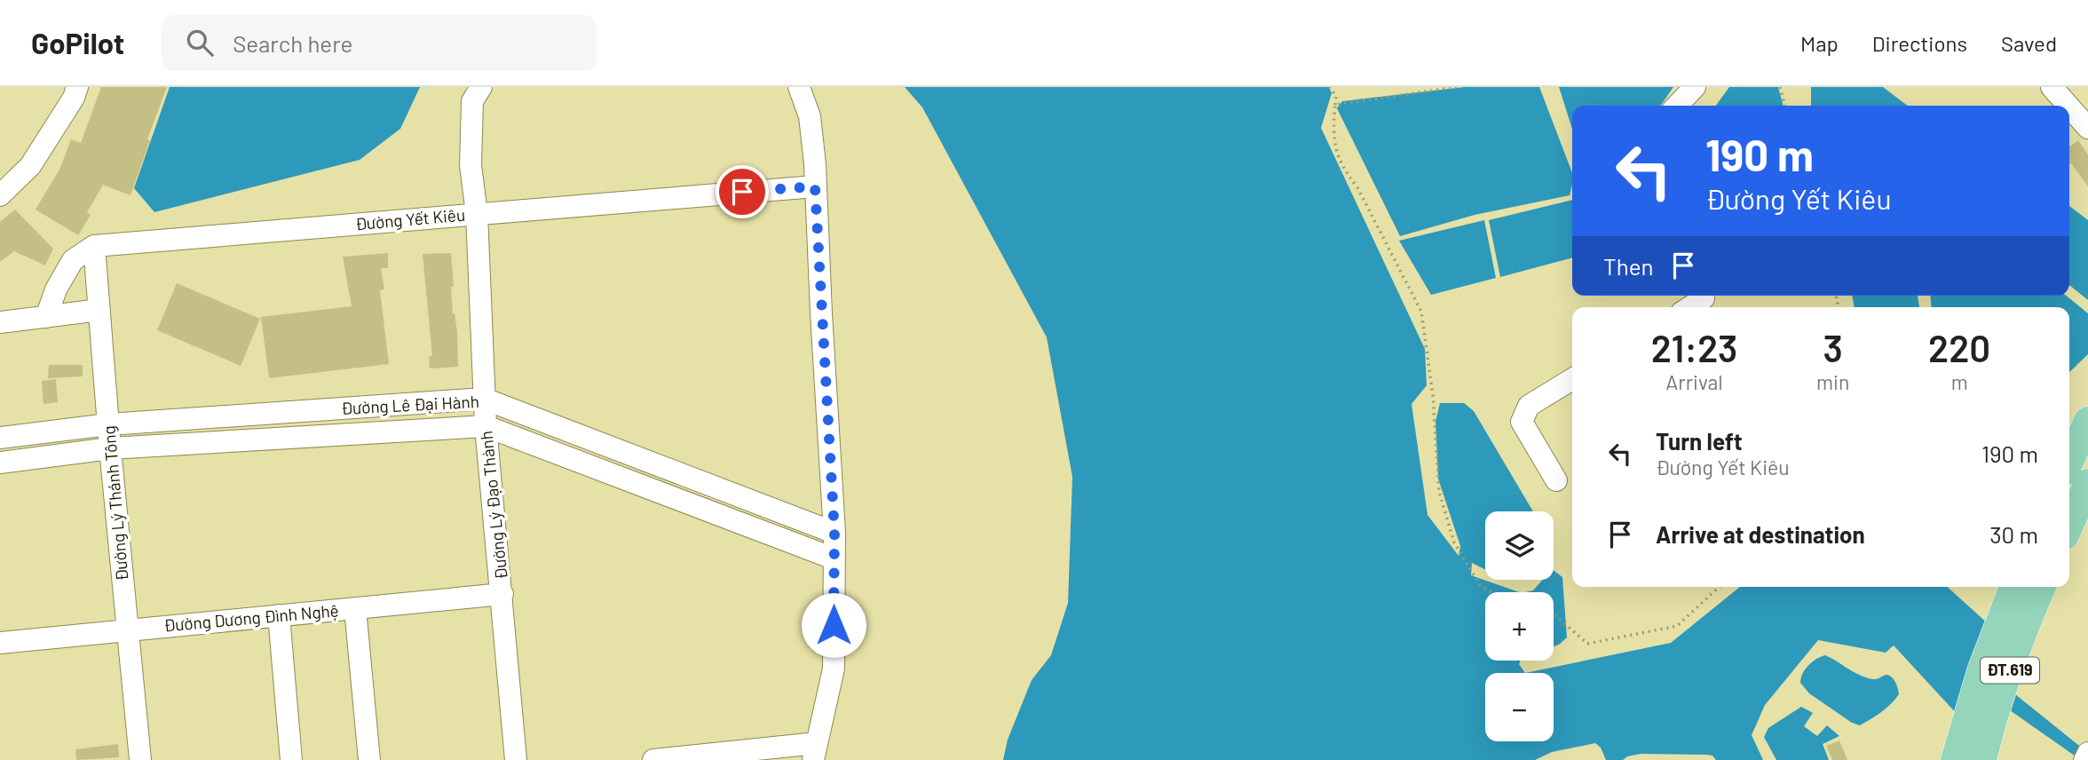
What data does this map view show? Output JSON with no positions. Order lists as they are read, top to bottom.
{
  "streets": {
    "main road": ["ĐT.619"],
    "street": [
      "Đường Yết Kiêu",
      "Đường Lê Đại Hành",
      "Đường Lý Thánh Tông",
      "Đường Lý Đạo Thành",
      "Đường Dương Đình Nghệ"
    ]
  },
  "crossings": [
    ["Đường Yết Kiêu", "Đường Lý Thánh Tông"],
    ["Đường Yết Kiêu", "Đường Lý Đạo Thành"],
    ["Đường Lê Đại Hành", "Đường Lý Thánh Tông"],
    ["Đường Lê Đại Hành", "Đường Lý Đạo Thành"],
    ["Đường Lý Thánh Tông", "Đường Dương Đình Nghệ"],
    ["Đường Lý Đạo Thành", "Đường Dương Đình Nghệ"]
  ],
  "page": {
    "header": "GoPilot",
    "search": "Search here",
    "nav": ["Map", "Directions", "Saved"],
    "turn": ["190 m", "Đường Yết Kiêu"],
    "then": "Then",
    "eta": [
      "21:23",
      "Arrival",
      "3",
      "min",
      "220",
      "m"
    ],
    "list": [
      {
        "name": "Turn left",
        "note": "Đường Yết Kiêu",
        "value": "190 m"
      },
      {
        "name": "Arrive at destination",
        "value": "30 m"
      }
    ],
    "map_buttons": ["+", "−"]
  }
}
